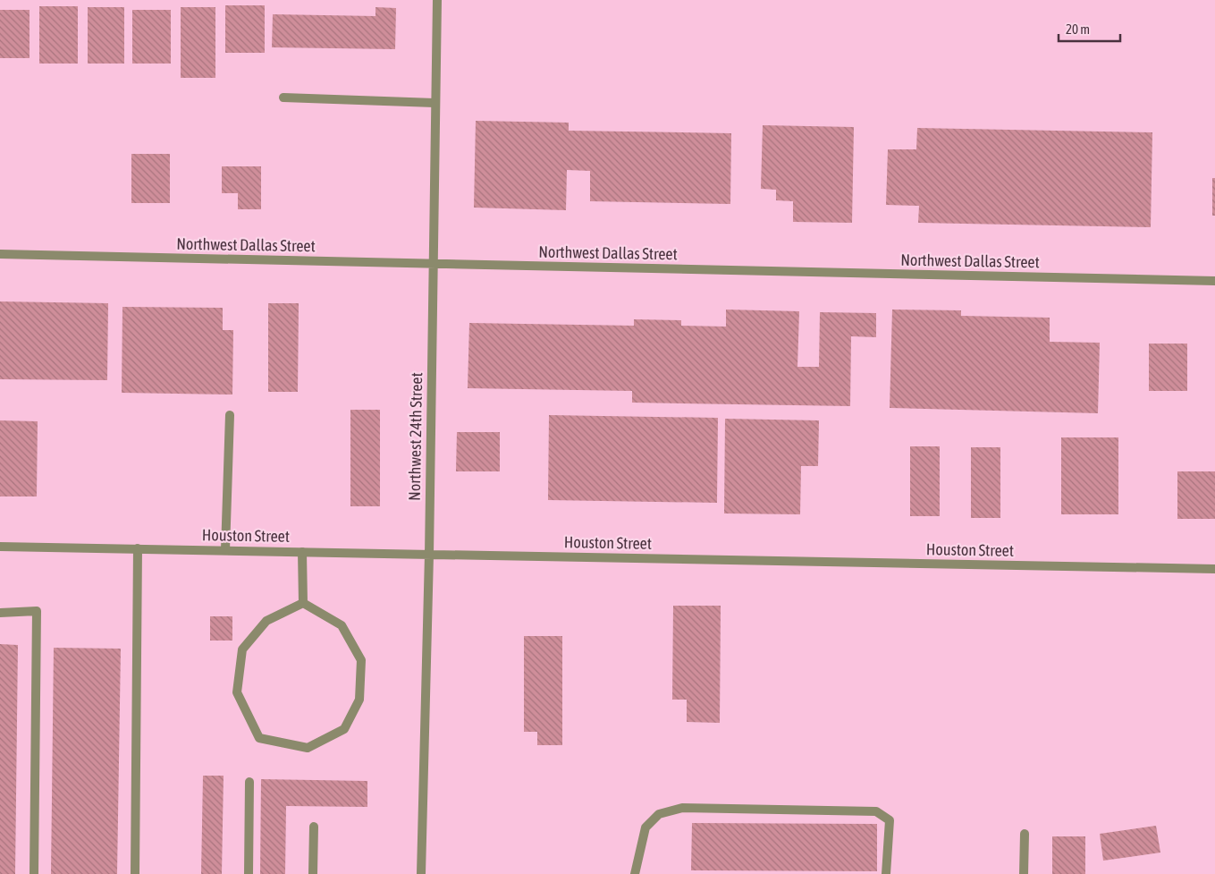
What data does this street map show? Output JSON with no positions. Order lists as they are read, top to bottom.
{
  "streets": {
    "street": ["Northwest Dallas Street", "Northwest 24th Street", "Houston Street"]
  },
  "crossings": [
    ["Northwest Dallas Street", "Northwest 24th Street"],
    ["Northwest 24th Street", "Houston Street"]
  ],
  "scale_bar": "20 m"
}
